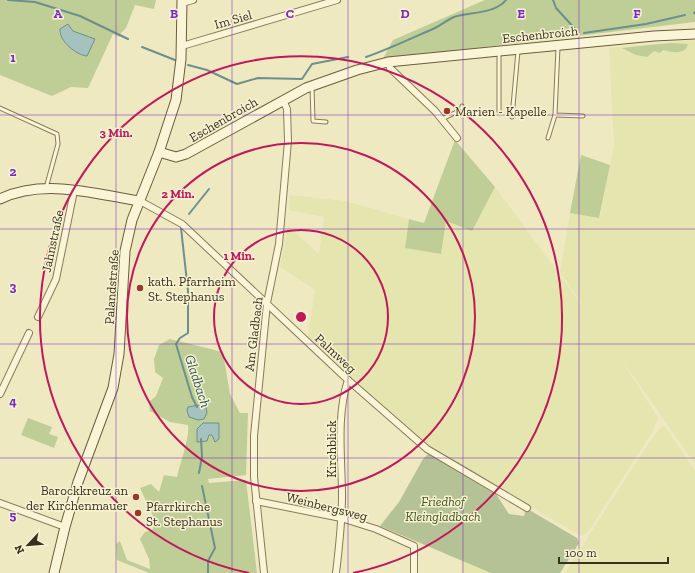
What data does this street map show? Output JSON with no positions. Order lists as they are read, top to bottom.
{
  "streets": {
    "street": [
      "Im Siel",
      "Eschenbroich",
      "Jahnstraße",
      "Palandstraße",
      "Am Gladbach",
      "Palmweg",
      "Kirchblick",
      "Weinbergsweg"
    ]
  },
  "crossings": [
    ["Im Siel", "Palandstraße"],
    ["Eschenbroich", "Palandstraße"],
    ["Eschenbroich", "Am Gladbach"],
    ["Palandstraße", "Palmweg"],
    ["Am Gladbach", "Palmweg"],
    ["Am Gladbach", "Weinbergsweg"],
    ["Palmweg", "Kirchblick"],
    ["Kirchblick", "Weinbergsweg"]
  ],
  "water": ["Gladbach"],
  "parks": ["Friedhof Kleingladbach"],
  "places": [
    "Marien - Kapelle",
    "kath. Pfarrheim St. Stephanus",
    "Barockkreuz an der Kirchenmauer",
    "Pfarrkirche St. Stephanus"
  ],
  "scale_bar": "100 m",
  "north": "bottom left",
  "grid": {
    "columns": [
      "A",
      "B",
      "C",
      "D",
      "E",
      "F"
    ],
    "rows": [
      "1",
      "2",
      "3",
      "4",
      "5"
    ]
  },
  "rings": ["3 Min.", "2 Min.", "1 Min."]
}
